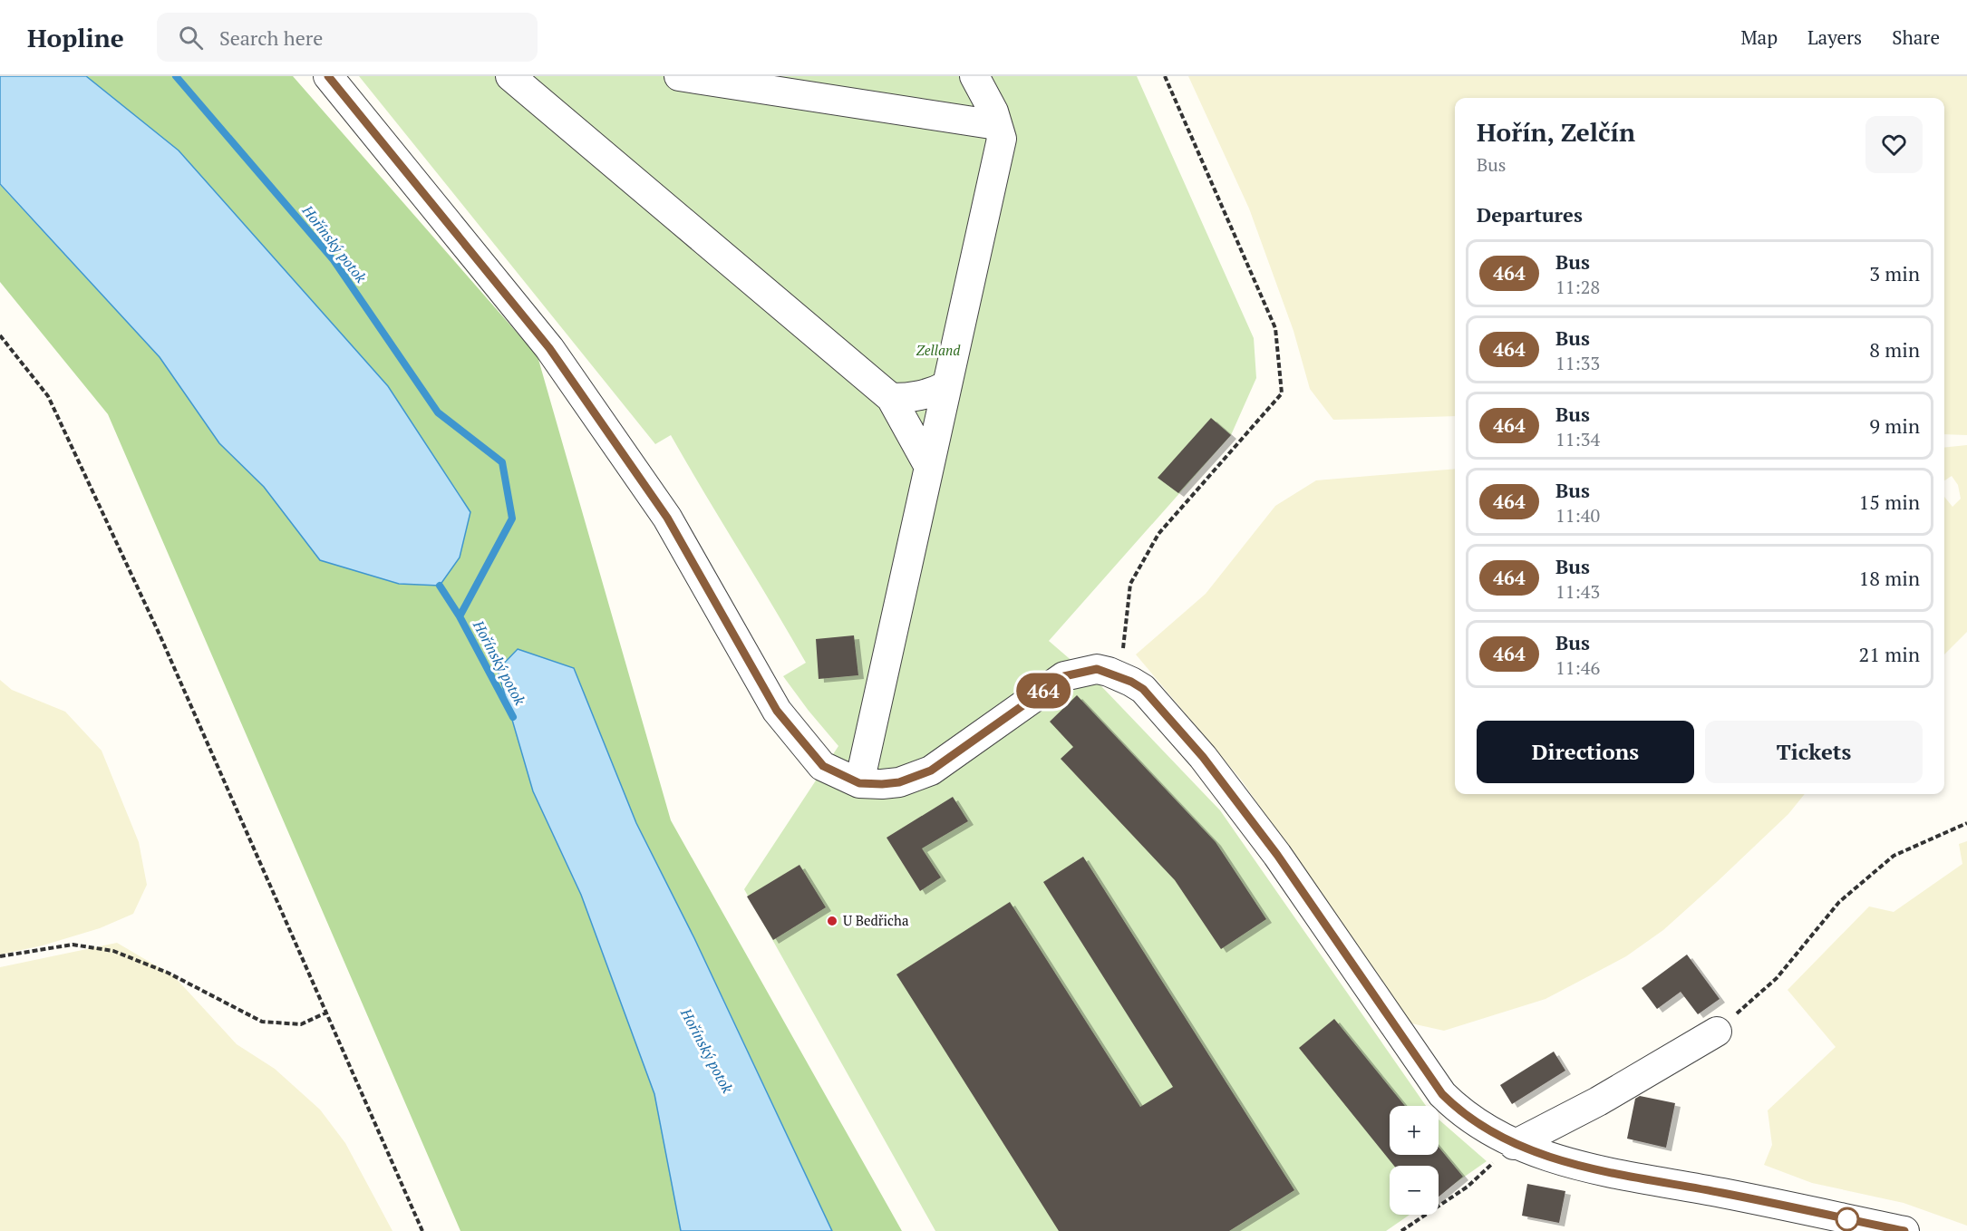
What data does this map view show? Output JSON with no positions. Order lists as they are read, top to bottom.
{
  "water": ["Hořínský potok"],
  "parks": ["Zelland"],
  "places": ["U Bedřicha"],
  "lines": ["bus line 464"],
  "page": {
    "header": "Hopline",
    "search": "Search here",
    "nav": ["Map", "Layers", "Share"],
    "on_map": "464",
    "heading": [
      ["Hořín, Zelčín", "Bus"],
      "Departures"
    ],
    "list": [
      {
        "mark": "464",
        "name": "Bus",
        "note": "11:28",
        "value": "3 min"
      },
      {
        "mark": "464",
        "name": "Bus",
        "note": "11:33",
        "value": "8 min"
      },
      {
        "mark": "464",
        "name": "Bus",
        "note": "11:34",
        "value": "9 min"
      },
      {
        "mark": "464",
        "name": "Bus",
        "note": "11:40",
        "value": "15 min"
      },
      {
        "mark": "464",
        "name": "Bus",
        "note": "11:43",
        "value": "18 min"
      },
      {
        "mark": "464",
        "name": "Bus",
        "note": "11:46",
        "value": "21 min"
      }
    ],
    "buttons": ["Directions", "Tickets"],
    "map_buttons": ["+", "−"]
  }
}
